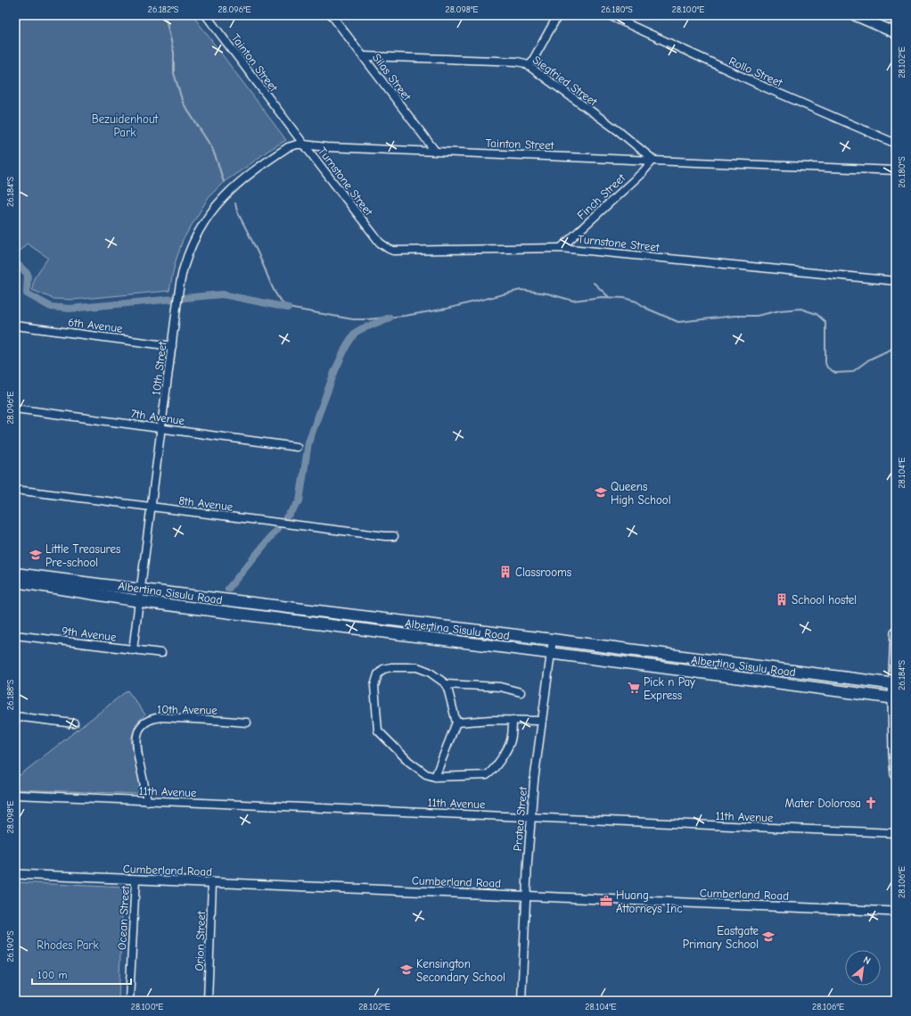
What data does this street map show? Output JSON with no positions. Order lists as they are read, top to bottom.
{
  "streets": {
    "main road": ["Albertina Sisulu Road"],
    "street": [
      "Tainton Street",
      "Rollo Street",
      "Silas Street",
      "Siegfried Street",
      "Turnstone Street",
      "Finch Street",
      "6th Avenue",
      "10th Street",
      "7th Avenue",
      "8th Avenue",
      "9th Avenue",
      "10th Avenue",
      "11th Avenue",
      "Protea Street",
      "Cumberland Road",
      "Ocean Street",
      "Orion Street"
    ]
  },
  "crossings": [
    ["Tainton Street", "Silas Street"],
    ["Tainton Street", "Siegfried Street"],
    ["Tainton Street", "Turnstone Street"],
    ["Tainton Street", "Finch Street"],
    ["Tainton Street", "10th Street"],
    ["Silas Street", "Siegfried Street"],
    ["Siegfried Street", "Finch Street"],
    ["Turnstone Street", "Finch Street"],
    ["Turnstone Street", "10th Street"],
    ["6th Avenue", "10th Street"],
    ["10th Street", "7th Avenue"],
    ["10th Street", "8th Avenue"],
    ["10th Street", "Albertina Sisulu Road"],
    ["10th Street", "9th Avenue"],
    ["Albertina Sisulu Road", "Protea Street"],
    ["10th Avenue", "11th Avenue"],
    ["11th Avenue", "Protea Street"],
    ["Protea Street", "Cumberland Road"],
    ["Cumberland Road", "Ocean Street"],
    ["Cumberland Road", "Orion Street"]
  ],
  "parks": ["Bezuidenhout Park", "Rhodes Park"],
  "places": {
    "school or university": [
      "Queens High School",
      "Little Treasures Pre-school",
      "Eastgate Primary School",
      "Kensington Secondary School"
    ],
    "building": ["Classrooms", "School hostel"],
    "supermarket": ["Pick n Pay Express"],
    "church": ["Mater Dolorosa"],
    "office": ["Huang Attorneys Inc"]
  },
  "scale_bar": "100 m",
  "north": "top right",
  "coordinates": [
    "26.182°S",
    "28.096°E",
    "28.098°E",
    "26.180°S",
    "28.100°E",
    "28.102°E",
    "26.184°S",
    "28.104°E",
    "26.188°S",
    "28.106°E",
    "26.190°S"
  ]
}
